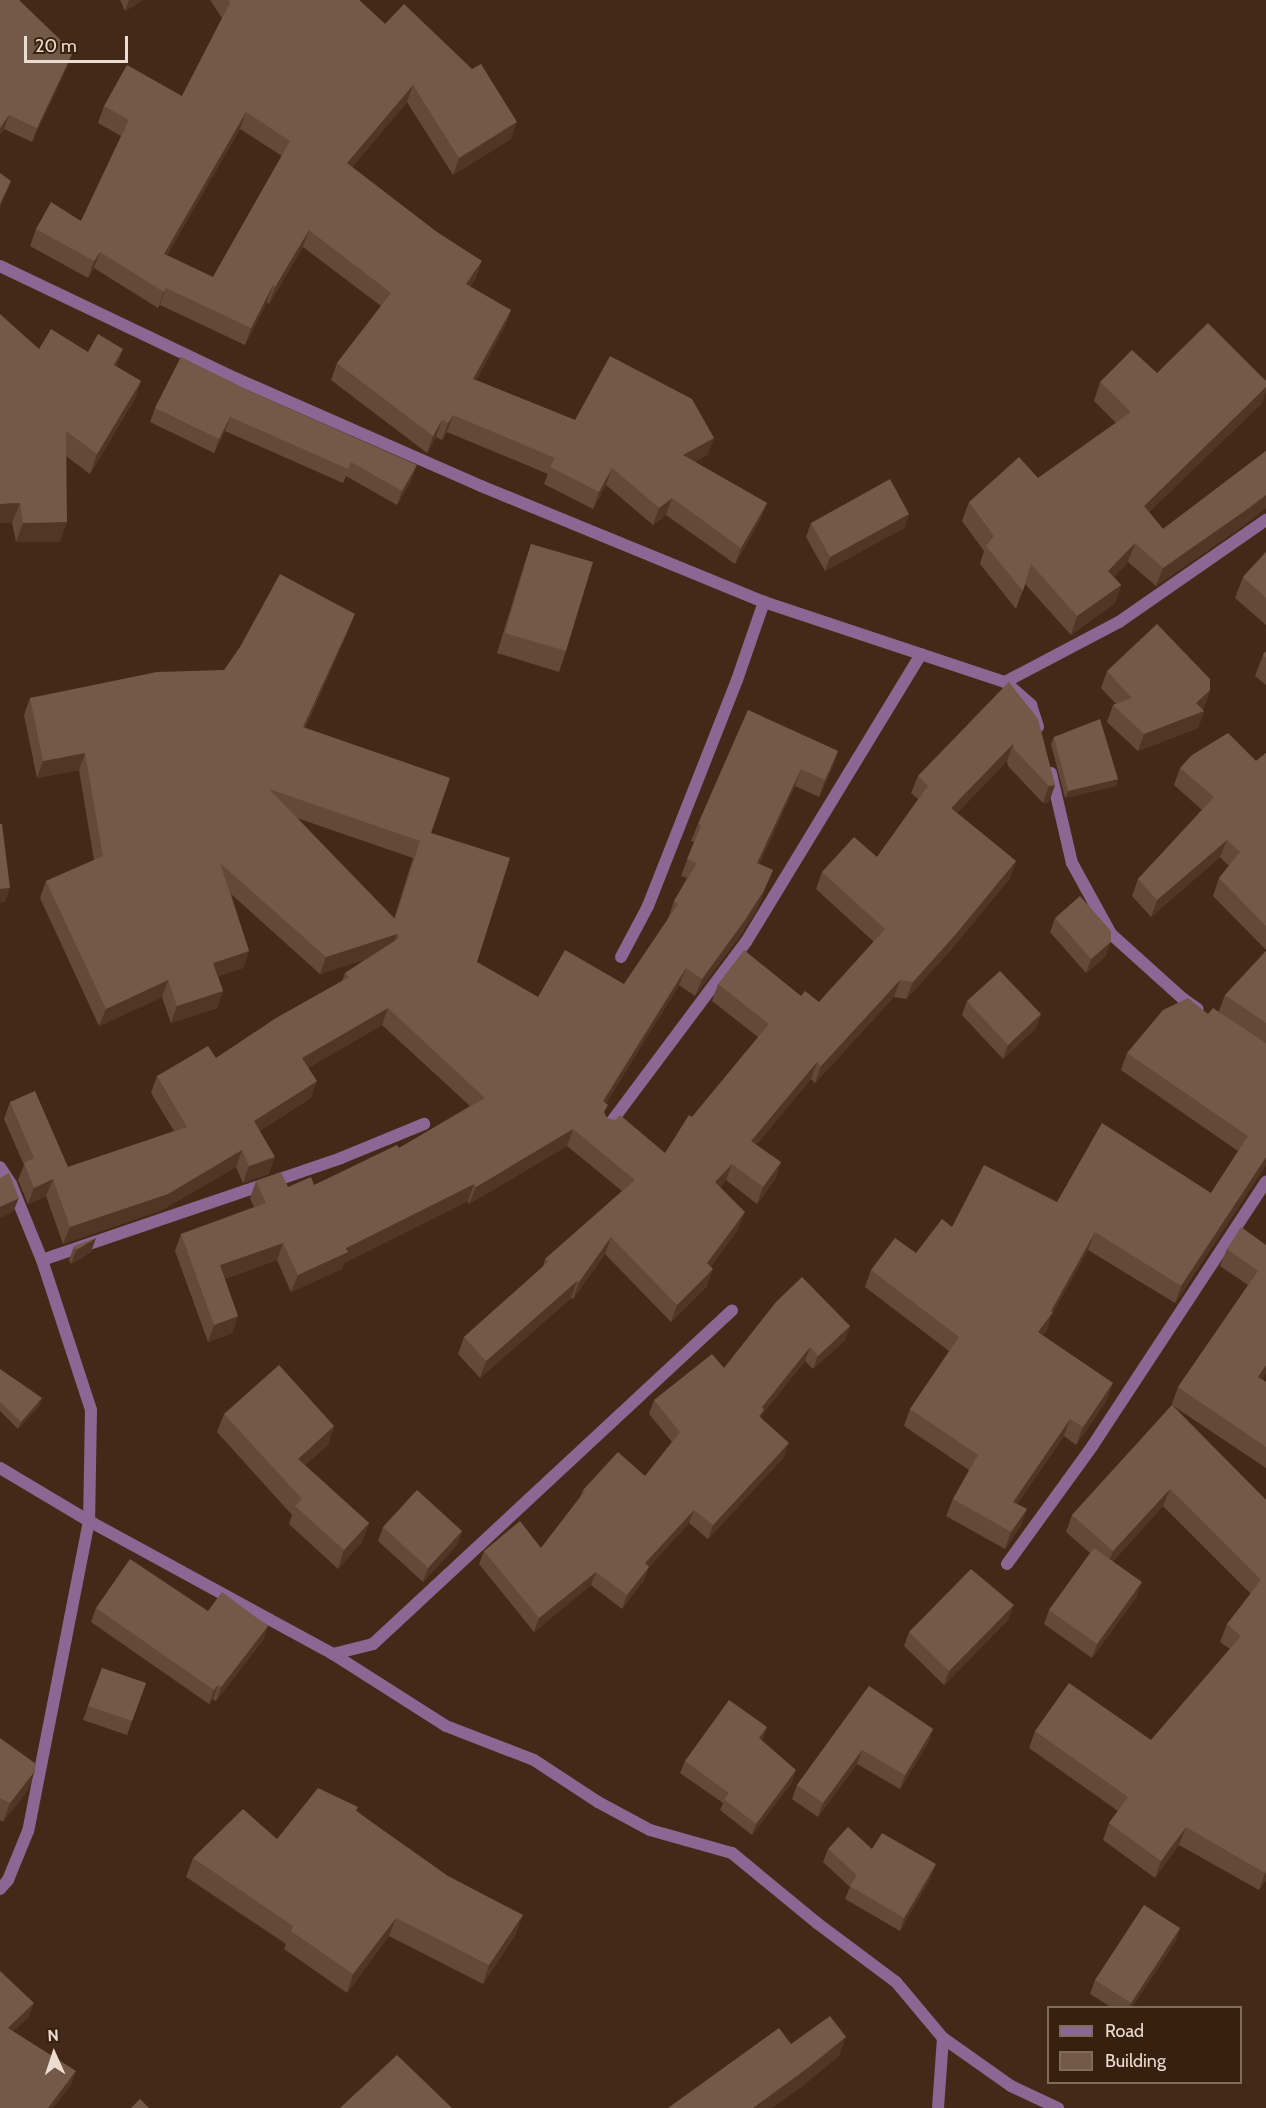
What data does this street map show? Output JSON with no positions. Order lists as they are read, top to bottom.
{
  "legend": ["Road", "Building"],
  "scale_bar": "20 m",
  "north": "top"
}
